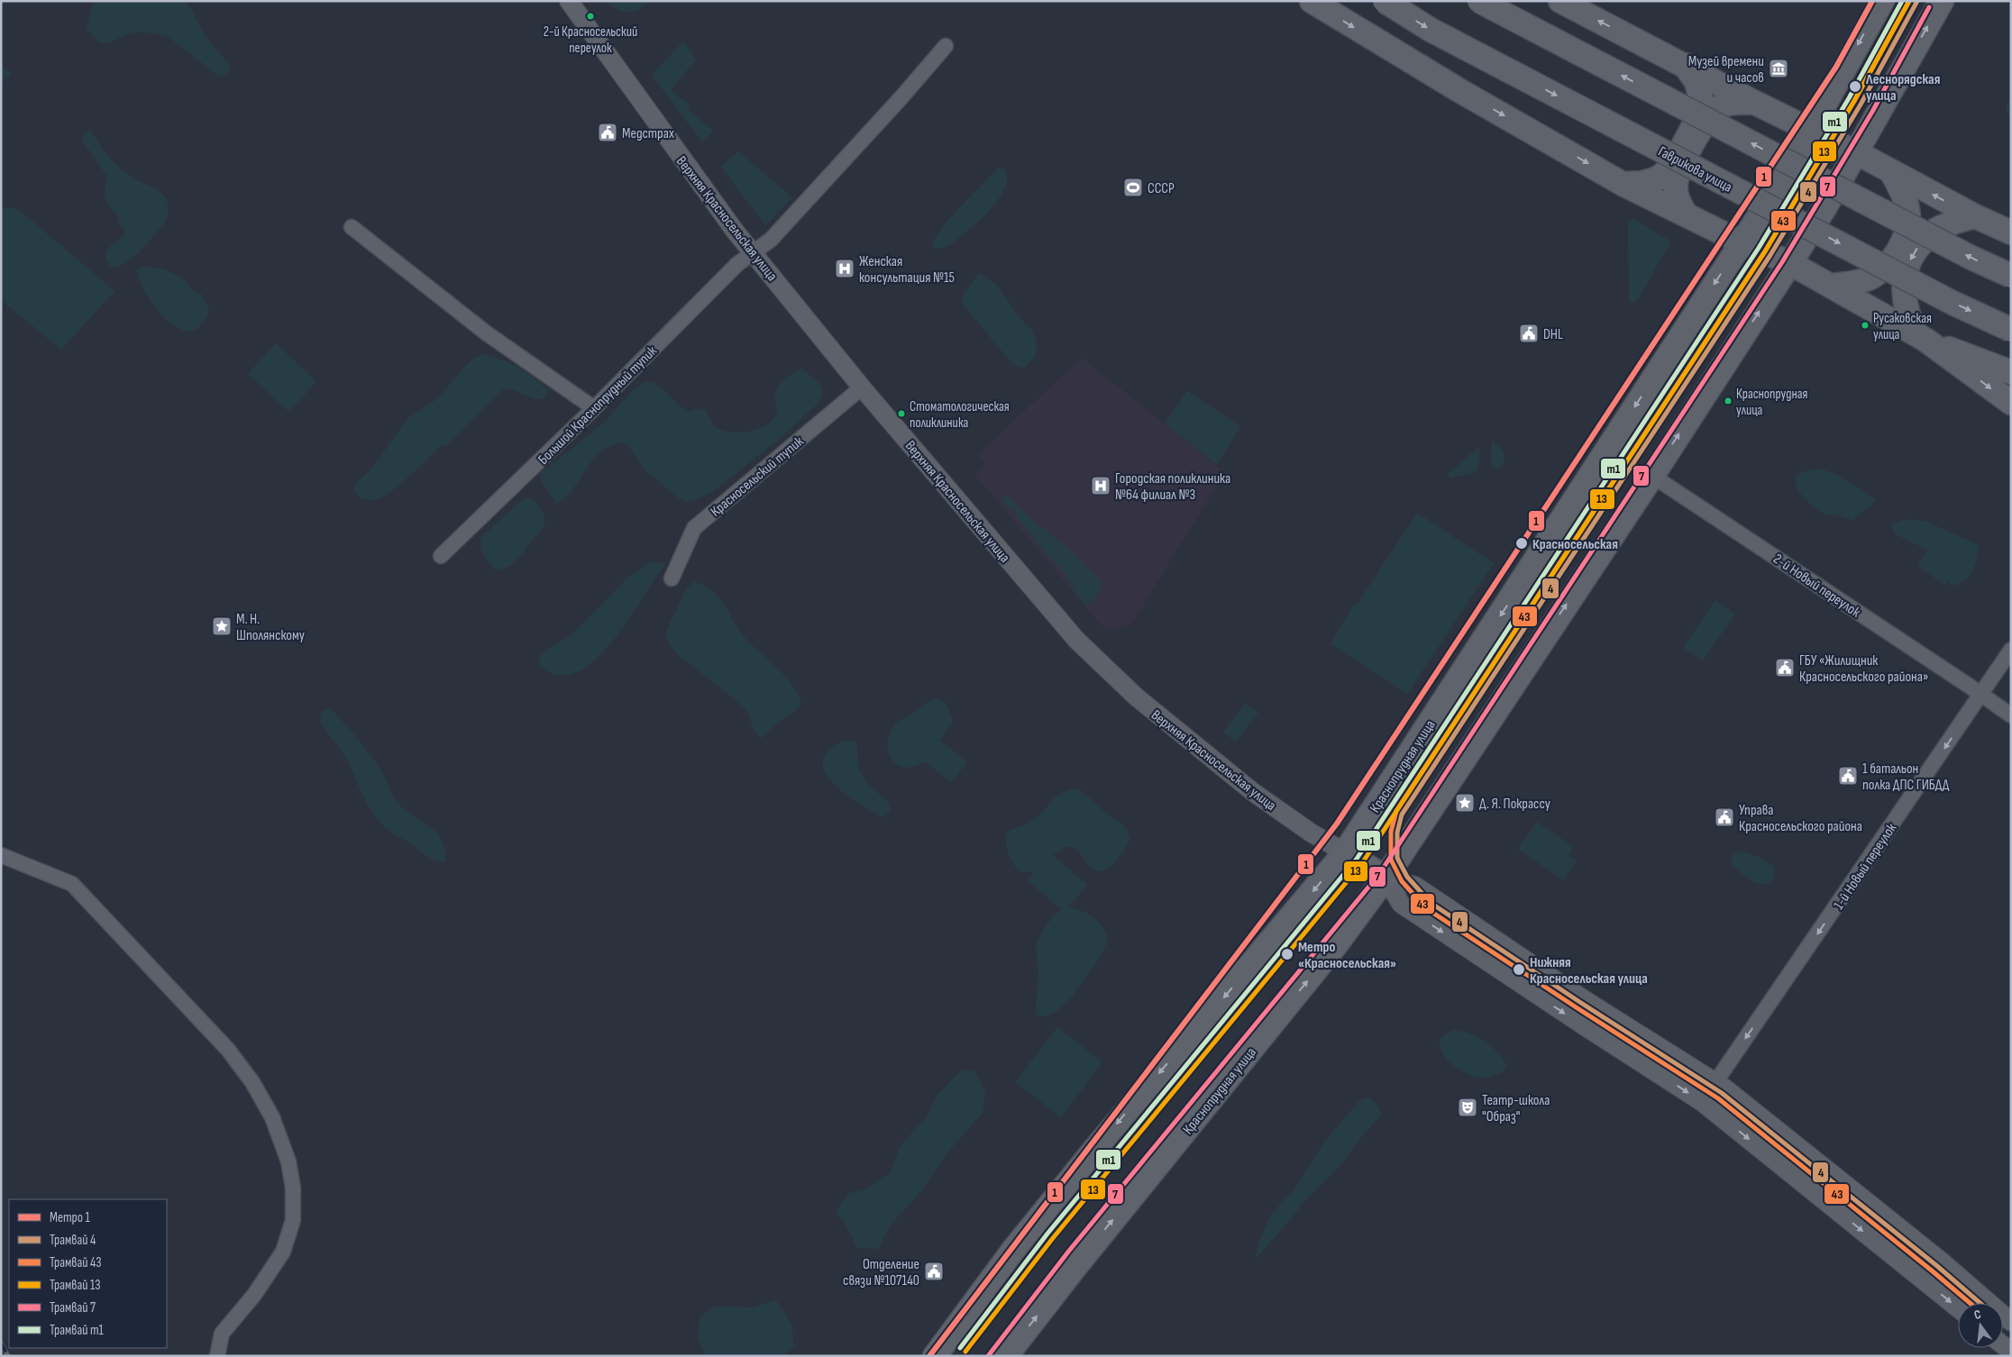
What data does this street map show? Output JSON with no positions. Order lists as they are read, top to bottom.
{
  "streets": {
    "main road": ["Гаврикова улица", "Краснопрудная улица"],
    "street": [
      "Верхняя Красносельская улица",
      "Большой Краснопрудный тупик",
      "Красносельский тупик",
      "2-й Новый переулок",
      "1-й Новый переулок"
    ]
  },
  "crossings": [
    ["Верхняя Красносельская улица", "Большой Краснопрудный тупик"],
    ["Верхняя Красносельская улица", "Красносельский тупик"],
    ["Верхняя Красносельская улица", "Краснопрудная улица"],
    ["2-й Новый переулок", "Краснопрудная улица"],
    ["2-й Новый переулок", "1-й Новый переулок"]
  ],
  "one_way": ["1-й Новый переулок"],
  "places": {
    "other": [
      "2-й Красносельский переулок",
      "Леснорядская улица",
      "Русаковская улица",
      "Краснопрудная улица",
      "Стоматологическая поликлиника",
      "Красносельская",
      "Метро «Красносельская»",
      "Нижняя Красносельская улица"
    ],
    "museum": ["Музей времени и часов"],
    "public building": [
      "Медстрах",
      "DHL",
      "ГБУ «Жилищник Красносельского района»",
      "1 батальон полка ДПС ГИБДД",
      "Управа Красносельского района",
      "Отделение связи №107140"
    ],
    "sports": ["СССР"],
    "hospital": ["Женская консультация №15", "Городская поликлиника №64 филиал №3"],
    "place": ["М. Н. Шполянскому", "Д. Я. Покрассу"],
    "theatre": ["Театр-школа \"Образ\""]
  },
  "lines": [
    "metro line 1",
    "tram line 4",
    "tram line 43",
    "tram line 13",
    "tram line т1",
    "tram line 7"
  ],
  "legend": [
    "Метро 1",
    "Трамвай 4",
    "Трамвай 43",
    "Трамвай 13",
    "Трамвай 7",
    "Трамвай т1"
  ],
  "north": "top"
}
